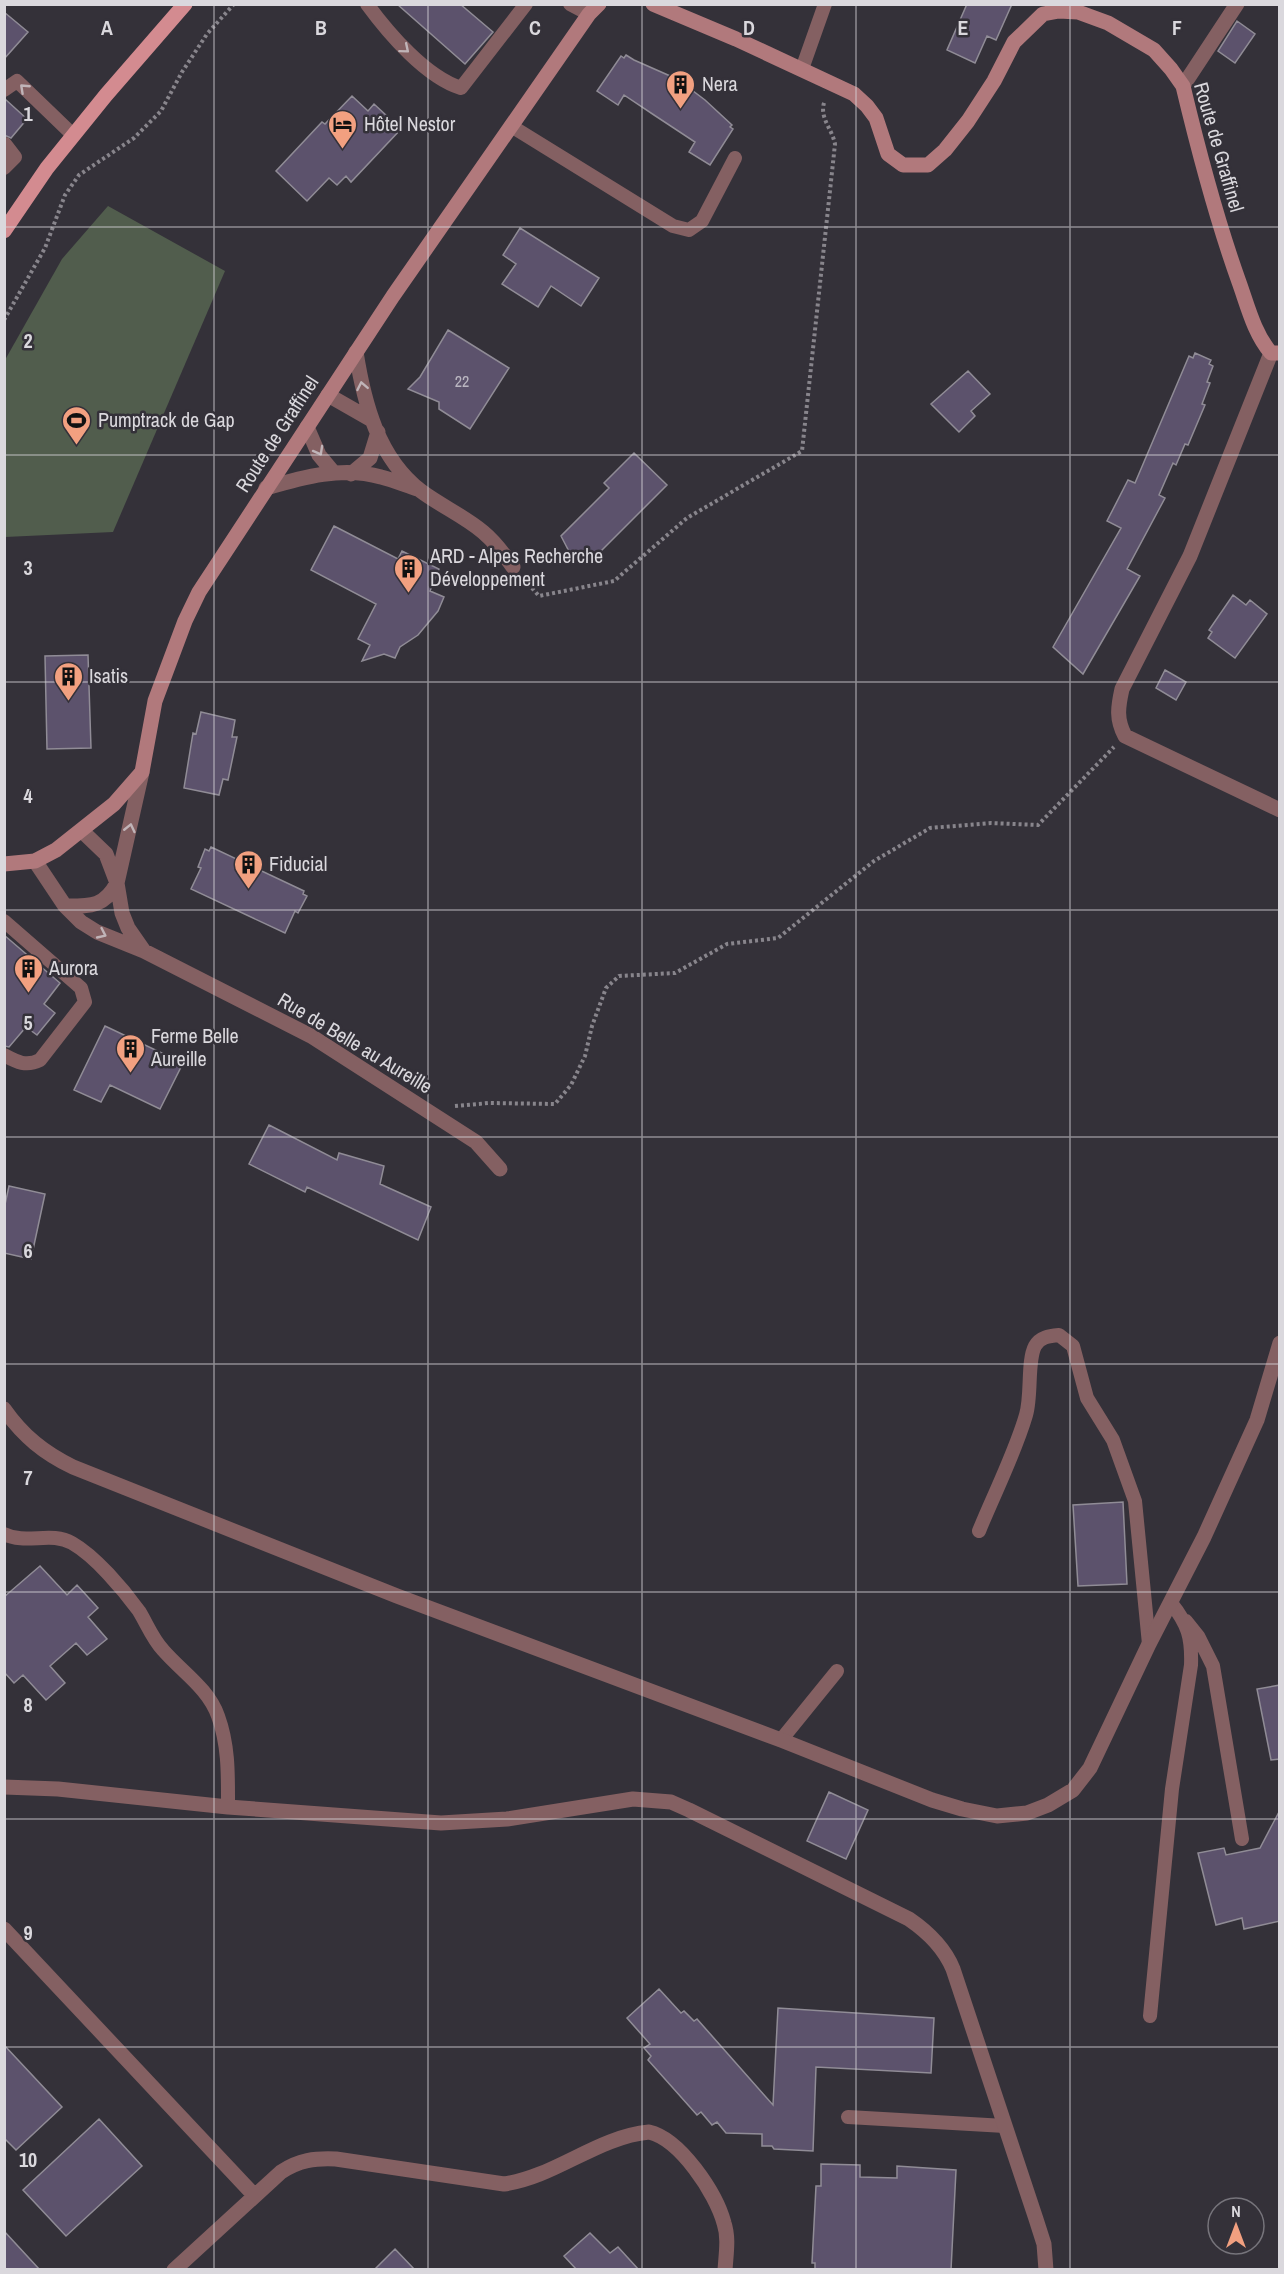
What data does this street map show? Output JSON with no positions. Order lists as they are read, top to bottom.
{
  "streets": {
    "street": ["Route de Graffinel", "Rue de Belle au Aureille"]
  },
  "crossings": [
    ["Route de Graffinel", "Rue de Belle au Aureille"]
  ],
  "places": {
    "building": [
      "Nera",
      "ARD - Alpes Recherche Développement",
      "Isatis",
      "Fiducial",
      "Aurora",
      "Ferme Belle Aureille"
    ],
    "hotel": ["Hôtel Nestor"],
    "sports": ["Pumptrack de Gap"]
  },
  "house_numbers": ["22"],
  "north": "top",
  "grid": {
    "columns": [
      "A",
      "B",
      "C",
      "D",
      "E",
      "F"
    ],
    "rows": [
      "1",
      "2",
      "3",
      "4",
      "5",
      "6",
      "7",
      "8",
      "9",
      "10"
    ]
  }
}
